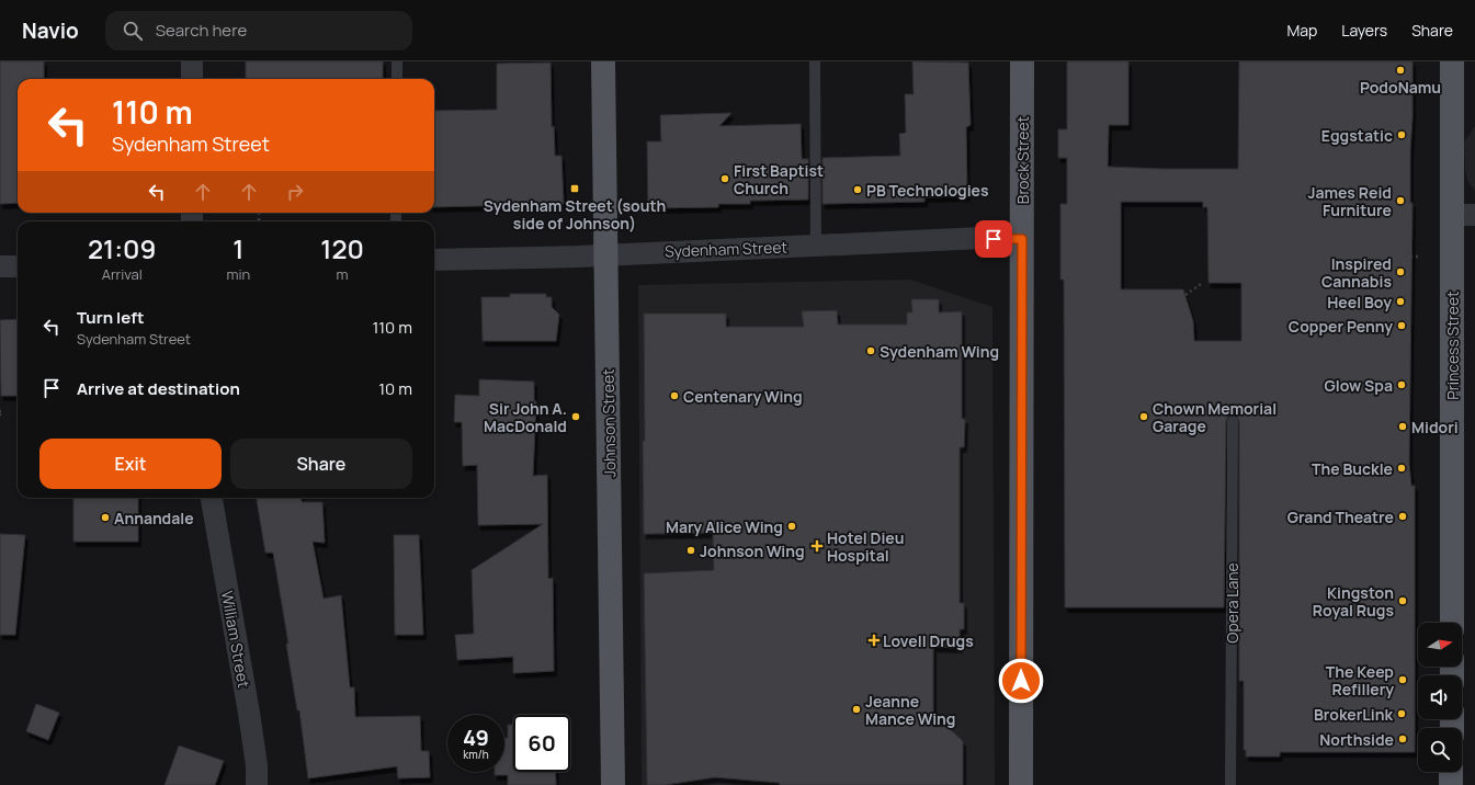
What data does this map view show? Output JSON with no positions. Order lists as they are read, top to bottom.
{
  "streets": {
    "main road": ["Brock Street", "Princess Street", "Johnson Street"],
    "street": ["Sydenham Street", "William Street"],
    "lane": ["Opera Lane"]
  },
  "crossings": [
    ["Brock Street", "Sydenham Street"],
    ["Sydenham Street", "Johnson Street"]
  ],
  "places": {
    "other": [
      "PodoNamu",
      "Eggstatic",
      "First Baptist Church",
      "PB Technologies",
      "James Reid Furniture",
      "Inspired Cannabis",
      "Heel Boy",
      "Copper Penny",
      "Sydenham Wing",
      "Glow Spa",
      "Centenary Wing",
      "Sir John A. MacDonald",
      "Chown Memorial Garage",
      "Midori",
      "The Buckle",
      "Grand Theatre",
      "Annandale",
      "Mary Alice Wing",
      "Johnson Wing",
      "Kingston Royal Rugs",
      "The Keep Refillery",
      "Jeanne Mance Wing",
      "BrokerLink",
      "Northside"
    ],
    "transit": ["Sydenham Street (south side of Johnson)"],
    "health": ["Hotel Dieu Hospital", "Lovell Drugs"]
  },
  "north": "right",
  "page": {
    "header": "Navio",
    "search": "Search here",
    "nav": ["Map", "Layers", "Share"],
    "turn": ["110 m", "Sydenham Street"],
    "eta": [
      "21:09",
      "Arrival",
      "1",
      "min",
      "120",
      "m"
    ],
    "list": [
      {
        "name": "Turn left",
        "note": "Sydenham Street",
        "value": "110 m"
      },
      {
        "name": "Arrive at destination",
        "value": "10 m"
      }
    ],
    "buttons": ["Exit", "Share"],
    "speed": "49 km/h",
    "limit": "60"
  }
}
